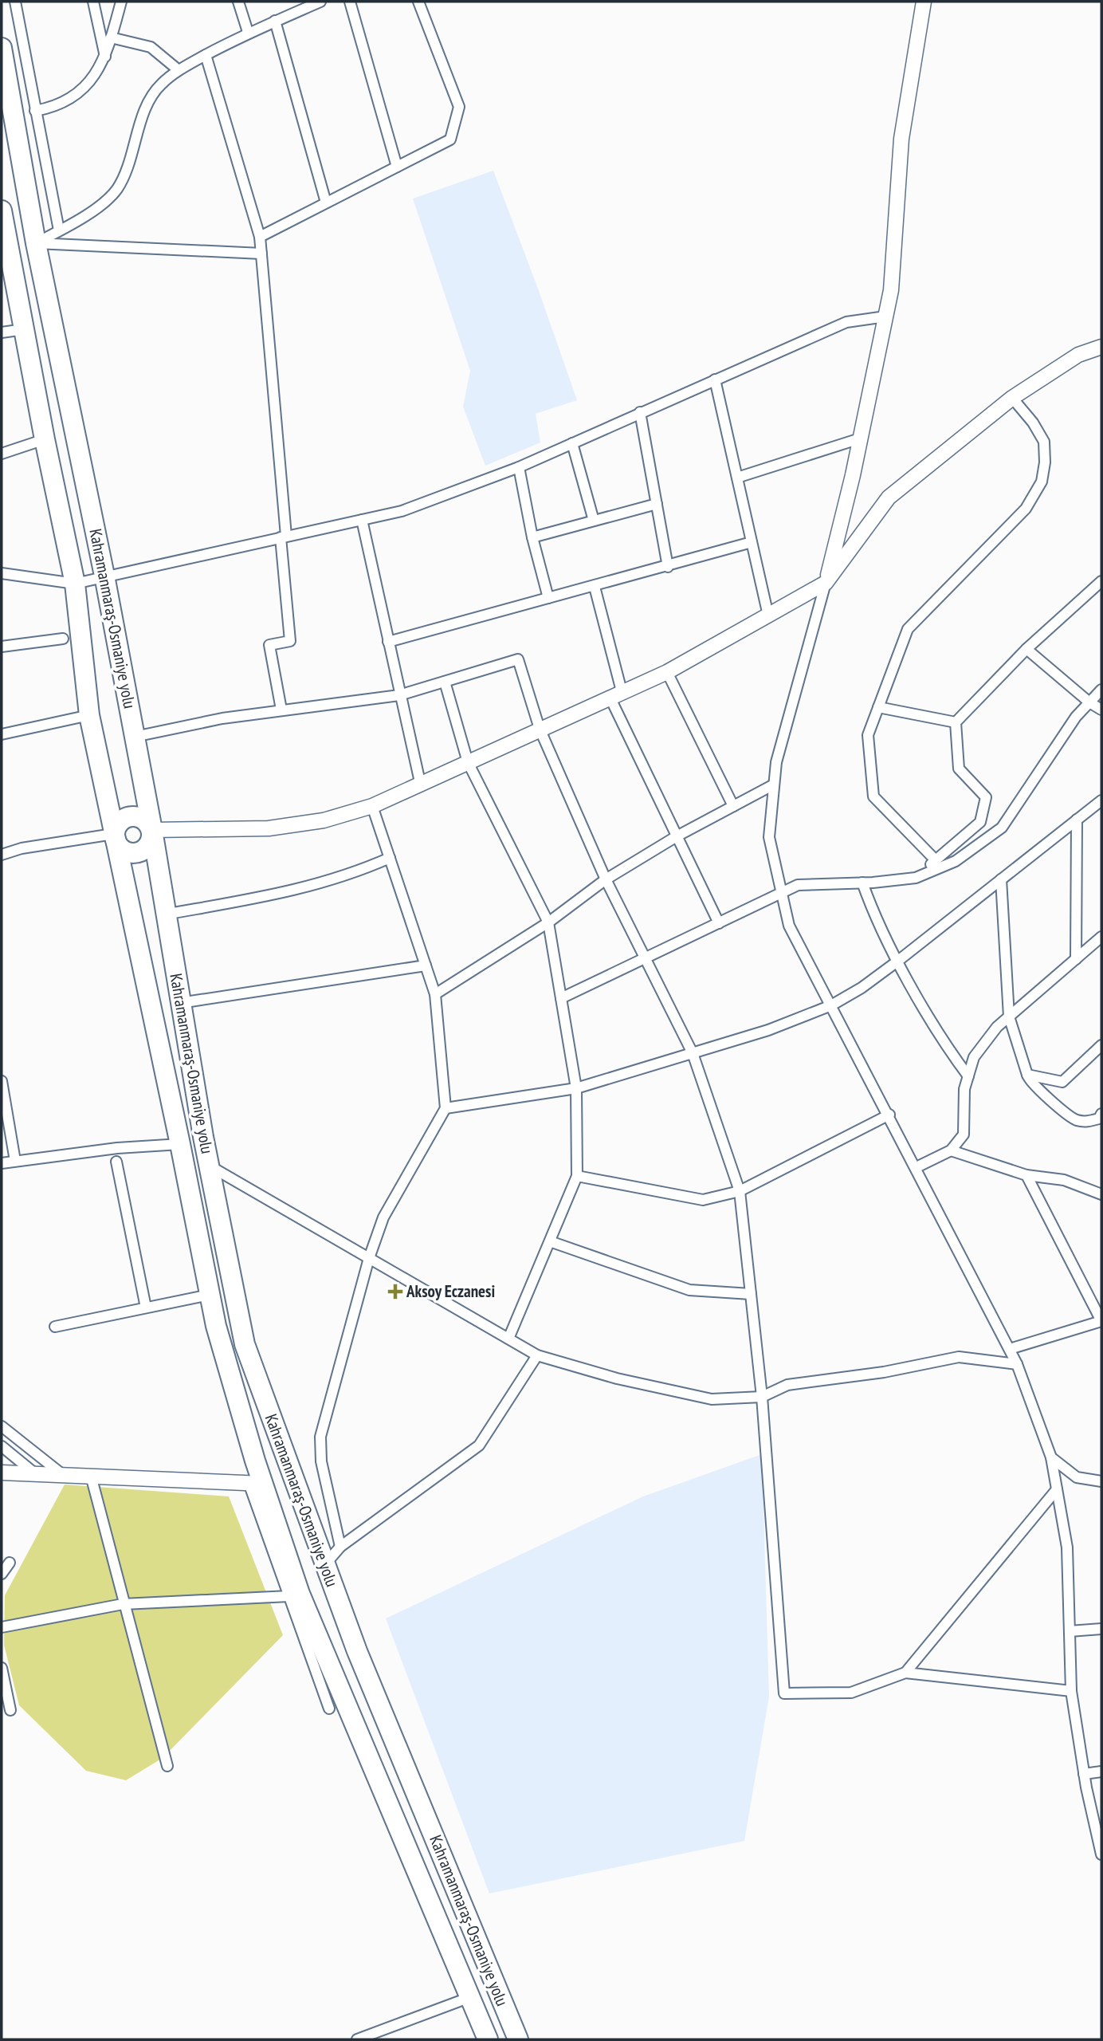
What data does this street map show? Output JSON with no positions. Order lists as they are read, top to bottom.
{
  "streets": {
    "highway": ["Kahramanmaraş-Osmaniye yolu"]
  },
  "places": {
    "health": ["Aksoy Eczanesi"]
  }
}
